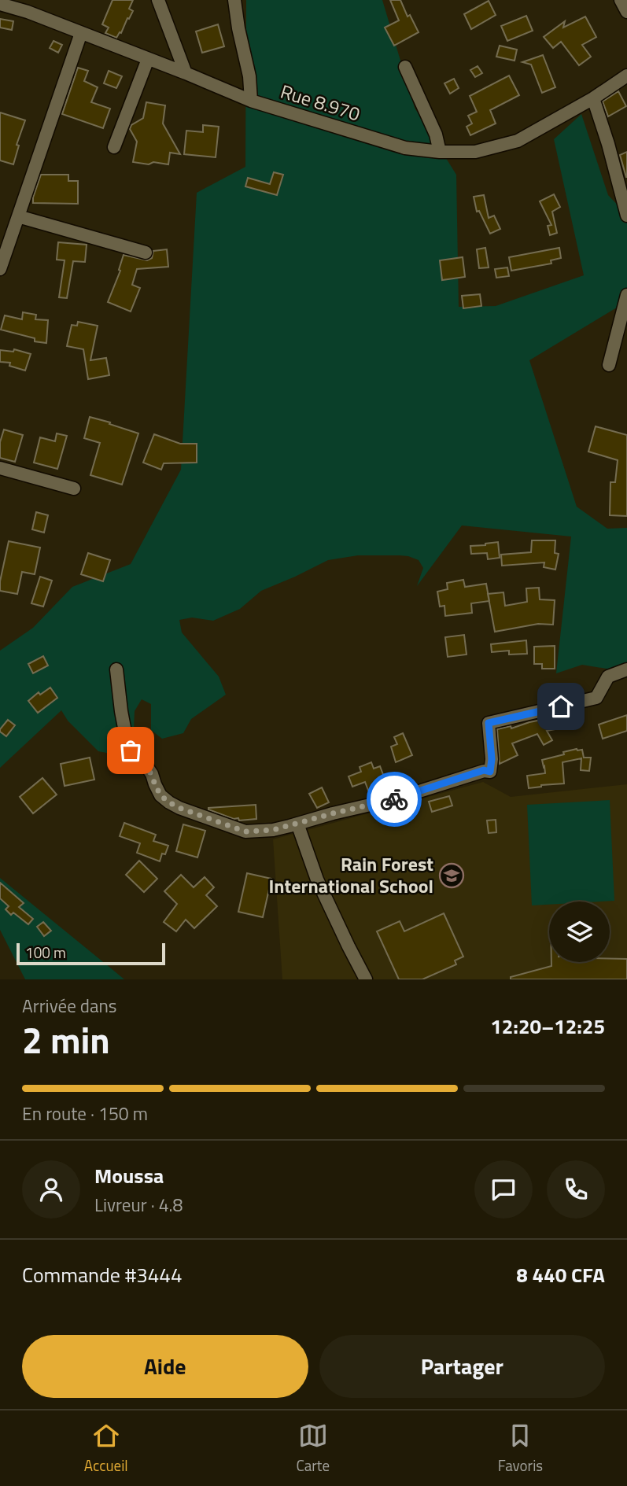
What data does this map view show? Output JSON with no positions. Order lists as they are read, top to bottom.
{
  "streets": {
    "street": ["Rue 8.970"]
  },
  "places": {
    "school or university": ["Rain Forest International School"]
  },
  "scale_bar": "100 m",
  "page": {
    "scale": "100 m",
    "heading": ["2 min", "Arrivée dans", "12:20–12:25"],
    "panel": [
      "Moussa",
      "Livreur · 4.8",
      "Commande #3444",
      "8 440 CFA"
    ],
    "bar": "En route · 150 m",
    "buttons": ["Aide", "Partager"],
    "tabs": ["Accueil", "Carte", "Favoris"]
  }
}
